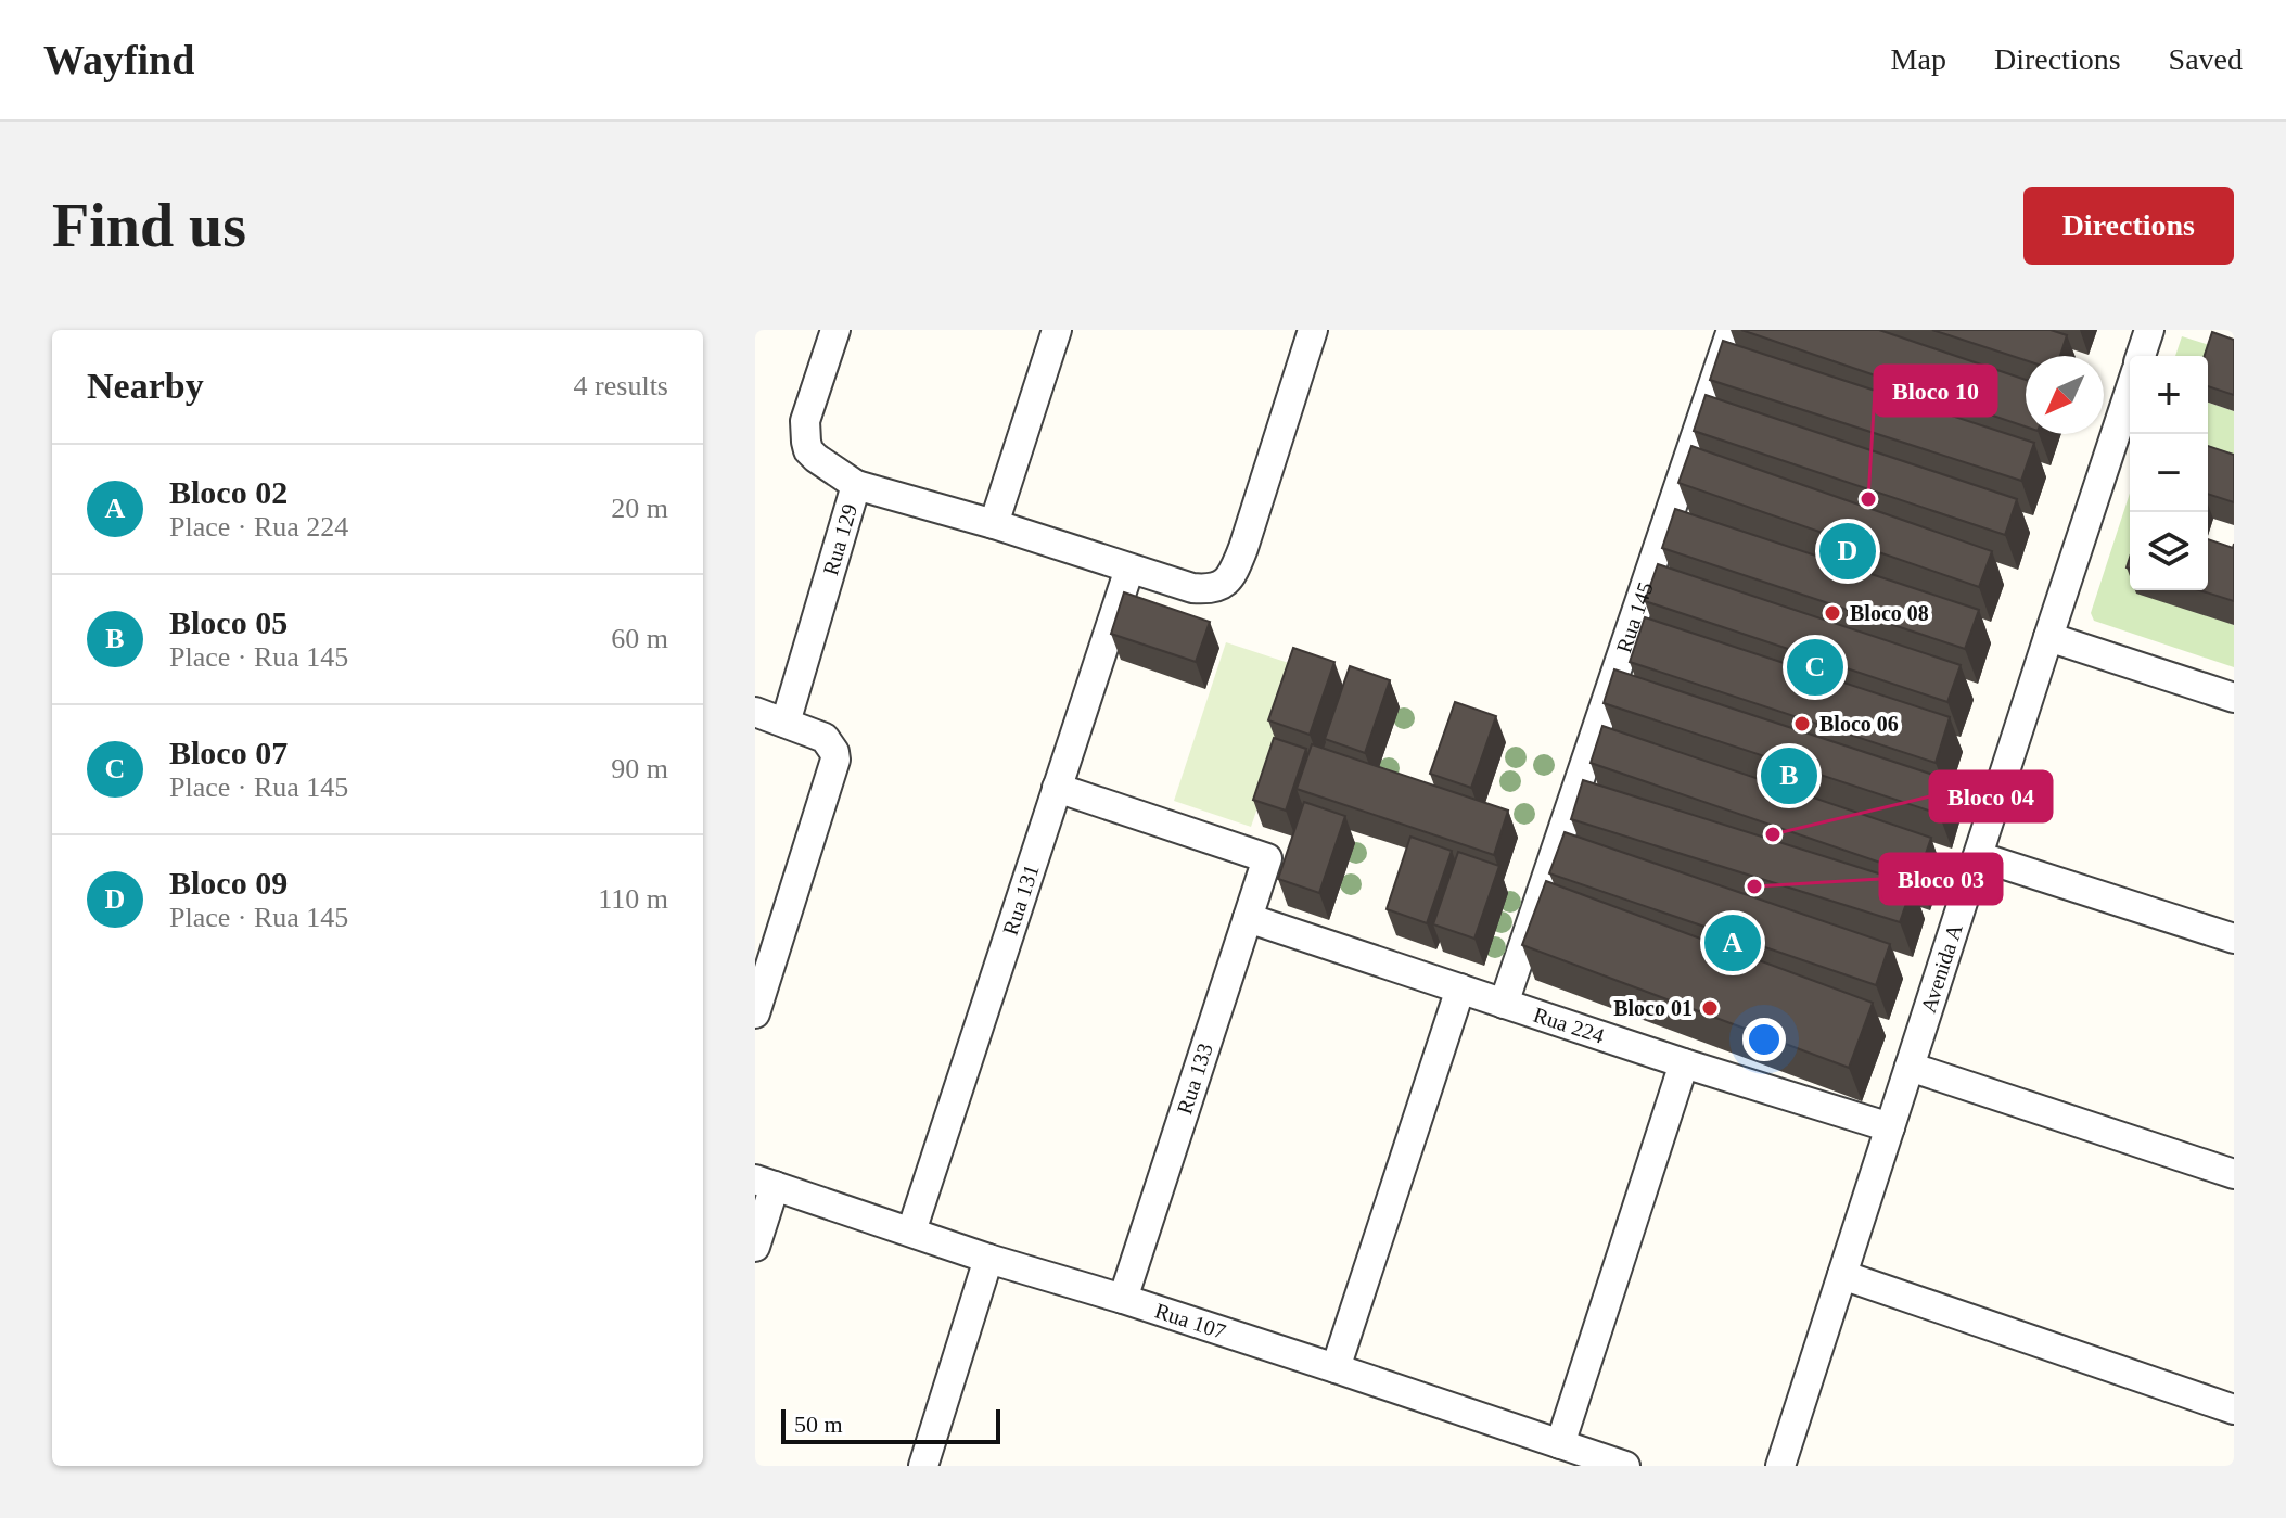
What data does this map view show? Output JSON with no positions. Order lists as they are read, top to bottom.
{
  "streets": {
    "street": [
      "Rua 129",
      "Rua 145",
      "Rua 131",
      "Avenida A",
      "Rua 224",
      "Rua 133",
      "Rua 107"
    ]
  },
  "crossings": [
    ["Rua 145", "Rua 224"],
    ["Rua 131", "Rua 133"],
    ["Rua 131", "Rua 107"],
    ["Avenida A", "Rua 224"],
    ["Rua 224", "Rua 133"],
    ["Rua 133", "Rua 107"]
  ],
  "places": [
    "Bloco 10",
    "Bloco 08",
    "Bloco 06",
    "Bloco 04",
    "Bloco 03",
    "Bloco 01"
  ],
  "scale_bar": "50 m",
  "north": "bottom left",
  "page": {
    "header": "Wayfind",
    "nav": ["Map", "Directions", "Saved"],
    "buttons": "Directions",
    "title": "Find us",
    "heading": ["Nearby", "4 results"],
    "map_buttons": ["+", "−"],
    "list": [
      {
        "mark": "A",
        "name": "Bloco 02",
        "note": "Place · Rua 224",
        "value": "20 m"
      },
      {
        "mark": "B",
        "name": "Bloco 05",
        "note": "Place · Rua 145",
        "value": "60 m"
      },
      {
        "mark": "C",
        "name": "Bloco 07",
        "note": "Place · Rua 145",
        "value": "90 m"
      },
      {
        "mark": "D",
        "name": "Bloco 09",
        "note": "Place · Rua 145",
        "value": "110 m"
      }
    ],
    "pins": [
      "D",
      "C",
      "B",
      "A"
    ],
    "scale": "50 m"
  }
}
